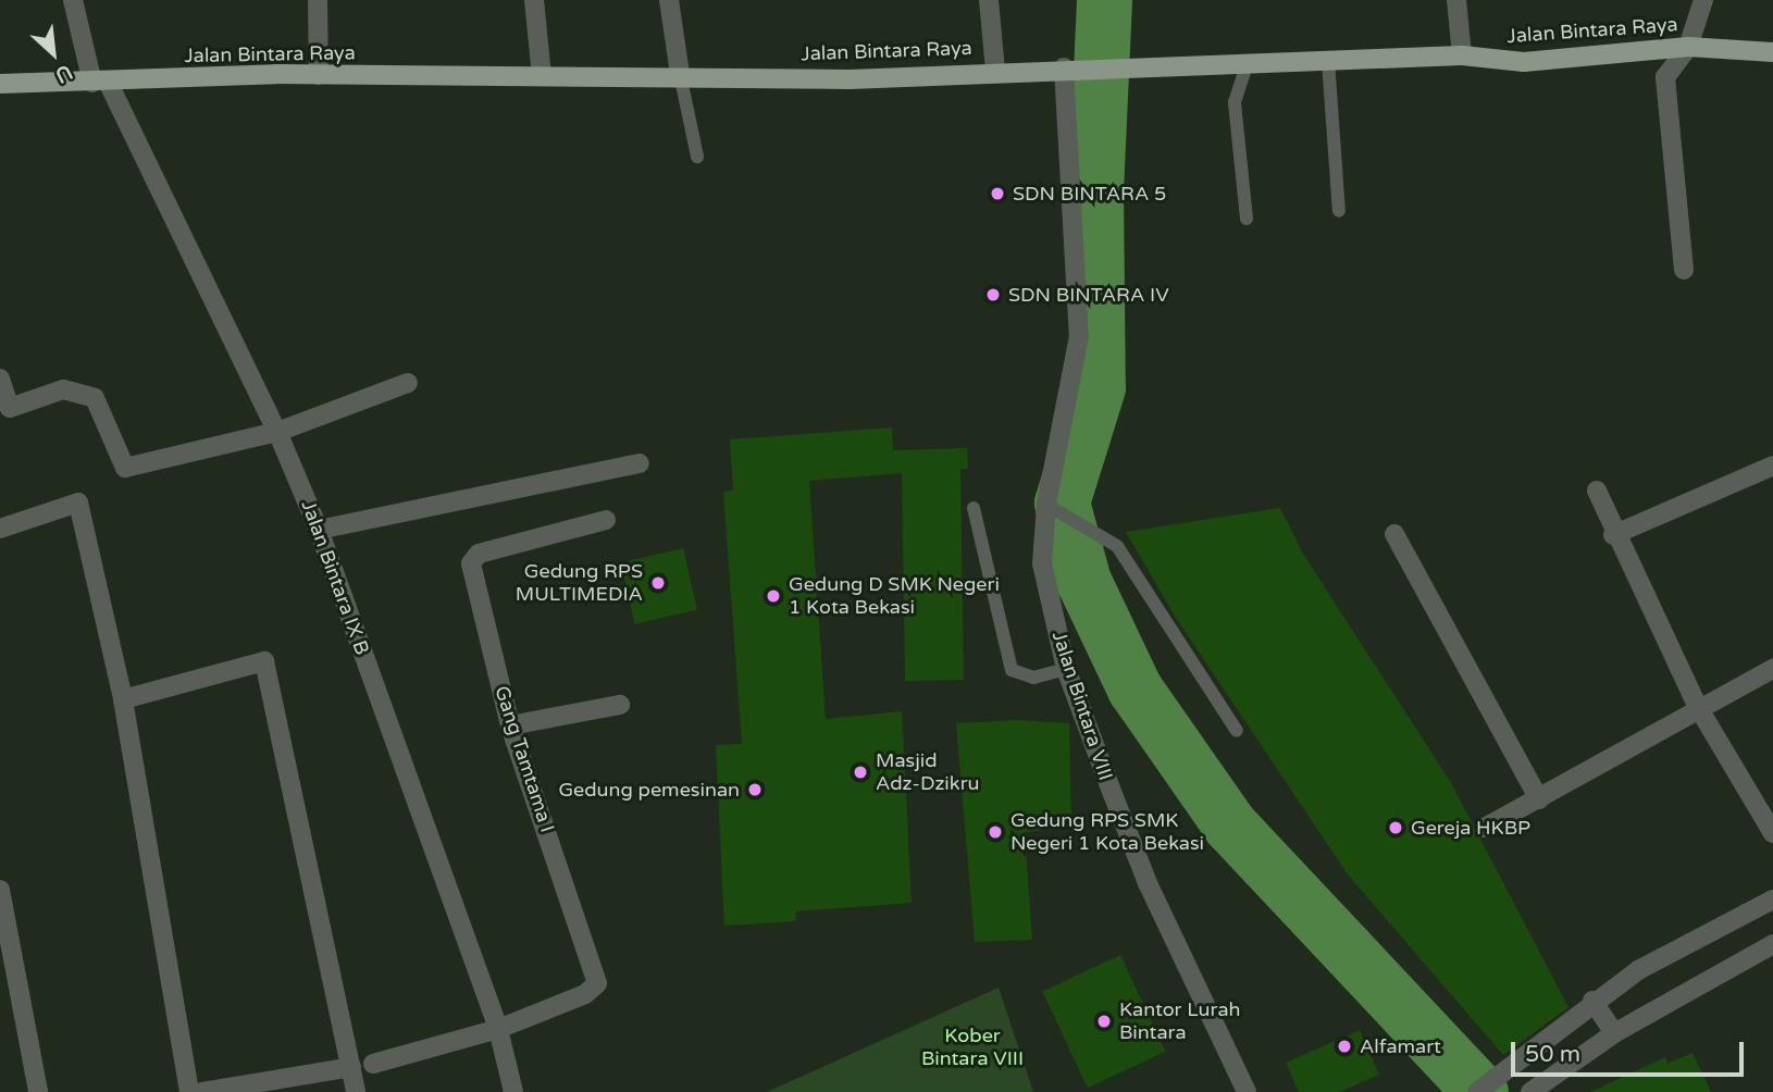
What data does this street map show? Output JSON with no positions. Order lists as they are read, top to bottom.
{
  "streets": {
    "main road": ["Jalan Bintara Raya"],
    "street": ["Jalan Bintara IX B", "Jalan Bintara VIII", "Gang Tamtama I"]
  },
  "crossings": [
    ["Jalan Bintara Raya", "Jalan Bintara IX B"],
    ["Jalan Bintara Raya", "Jalan Bintara VIII"],
    ["Jalan Bintara IX B", "Gang Tamtama I"]
  ],
  "parks": ["Kober Bintara VIII"],
  "places": [
    "SDN BINTARA 5",
    "SDN BINTARA IV",
    "Gedung RPS MULTIMEDIA",
    "Gedung D SMK Negeri 1 Kota Bekasi",
    "Masjid Adz-Dzikru",
    "Gedung pemesinan",
    "Gereja HKBP",
    "Gedung RPS SMK Negeri 1 Kota Bekasi",
    "Kantor Lurah Bintara",
    "Alfamart"
  ],
  "scale_bar": "50 m",
  "north": "bottom right"
}
